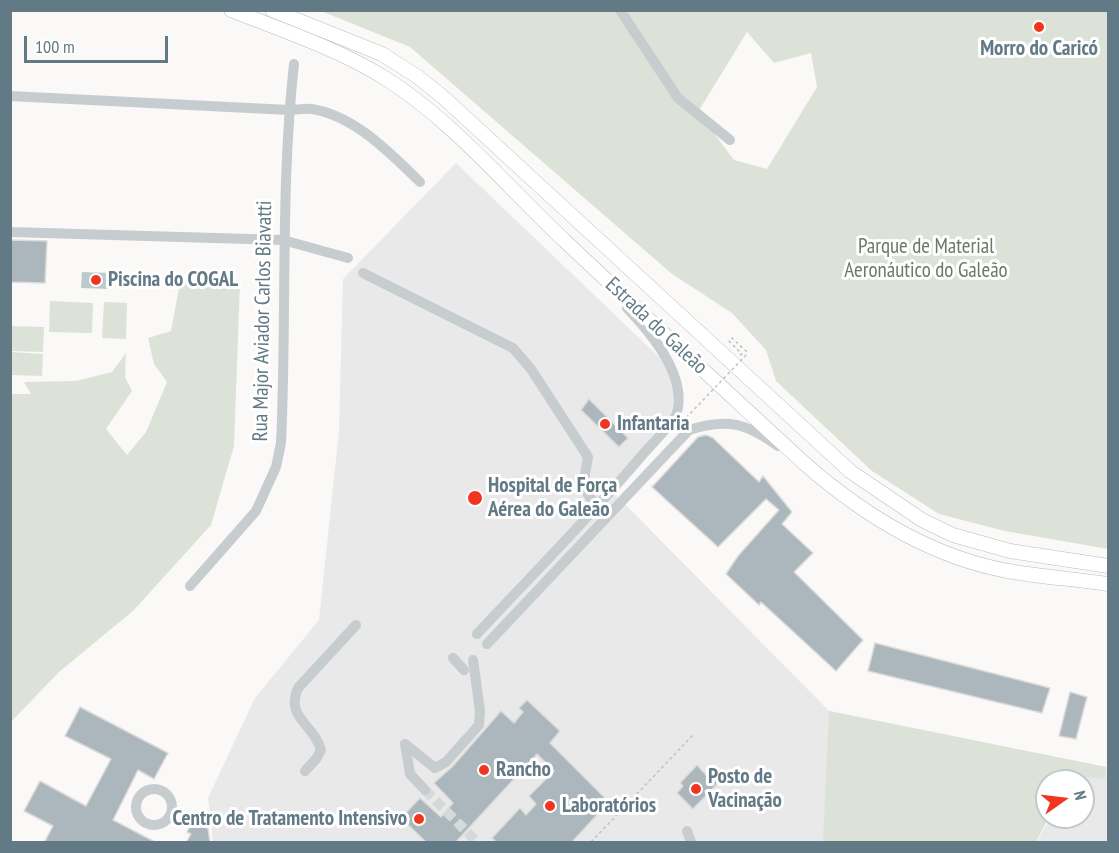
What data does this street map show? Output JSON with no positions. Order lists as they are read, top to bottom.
{
  "streets": {
    "main road": ["Estrada do Galeão"],
    "street": ["Rua Major Aviador Carlos Biavatti"]
  },
  "parks": ["Parque de Material Aeronáutico do Galeão"],
  "places": [
    "Morro do Caricó",
    "Piscina do COGAL",
    "Infantaria",
    "Hospital de Força Aérea do Galeão",
    "Rancho",
    "Posto de Vacinação",
    "Laboratórios",
    "Centro de Tratamento Intensivo"
  ],
  "scale_bar": "100 m",
  "north": "right"
}
